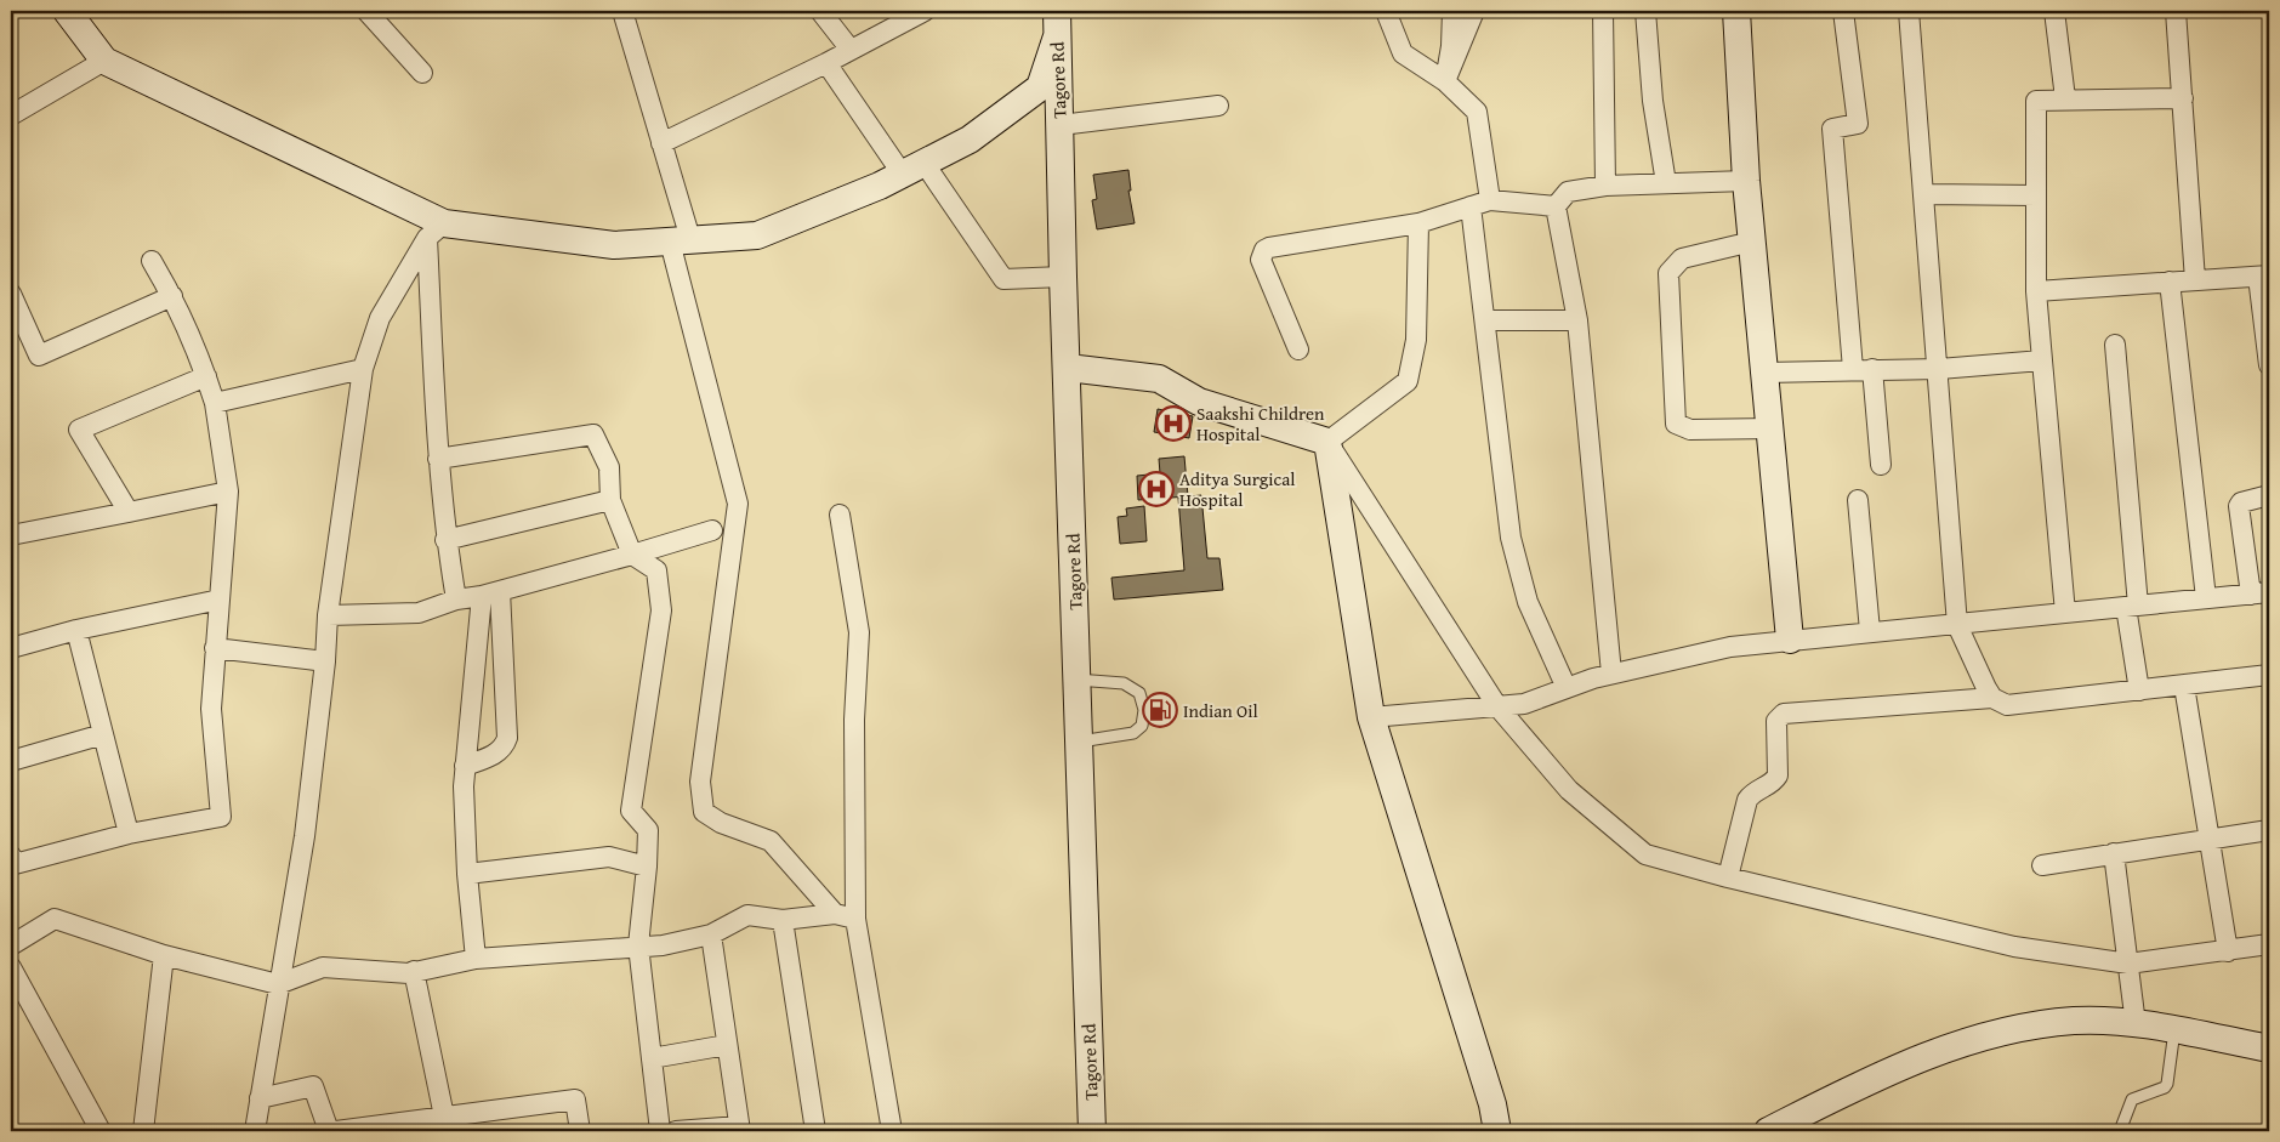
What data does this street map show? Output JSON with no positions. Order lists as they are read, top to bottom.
{
  "streets": {
    "street": ["Tagore Rd"]
  },
  "places": {
    "hospital": ["Saakshi Children Hospital", "Aditya Surgical Hospital"],
    "fuel station": ["Indian Oil"]
  }
}
